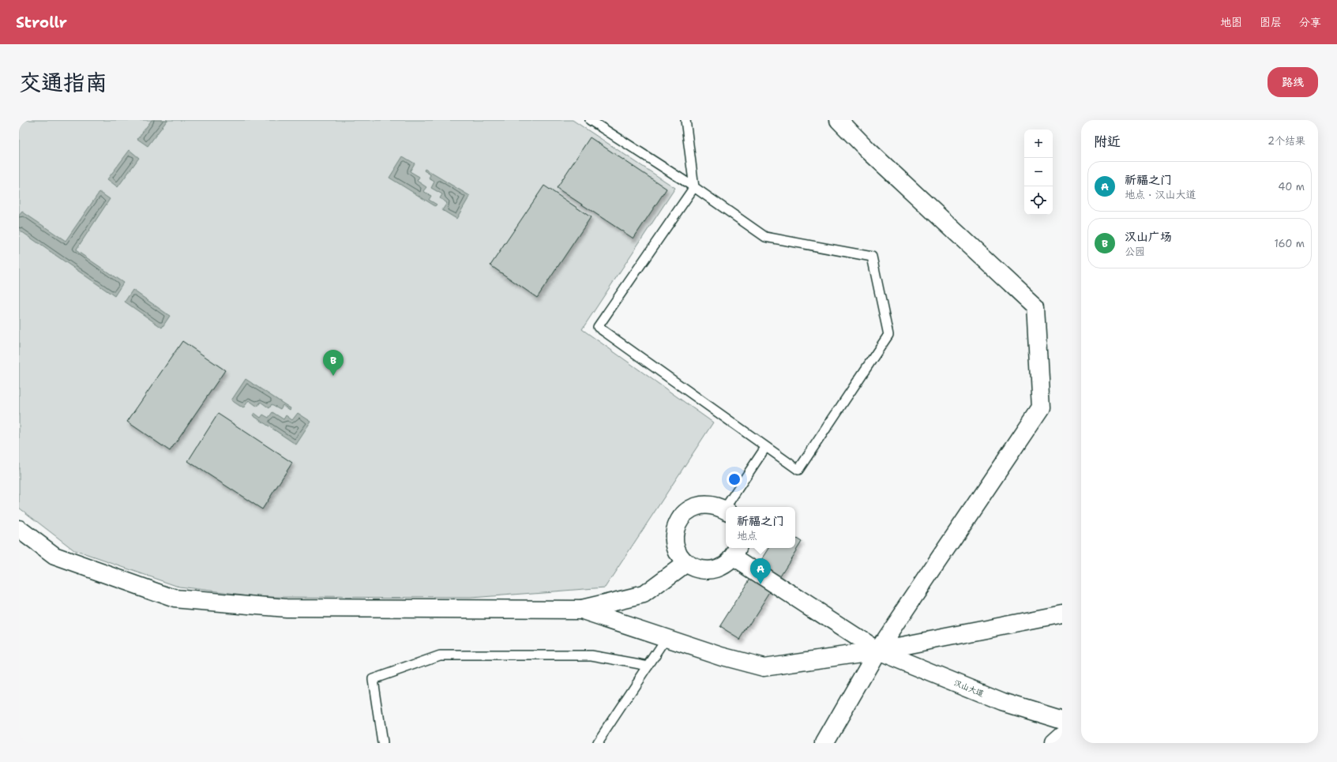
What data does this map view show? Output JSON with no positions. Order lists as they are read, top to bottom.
{
  "streets": {
    "street": ["汉山大道"]
  },
  "page": {
    "header": "Strollr",
    "nav": ["地图", "图层", "分享"],
    "title": "交通指南",
    "buttons": "路线",
    "heading": ["附近", "2个结果"],
    "map_buttons": ["+", "−"],
    "list": [
      {
        "mark": "A",
        "name": "祈福之门",
        "note": "地点 · 汉山大道",
        "value": "40 m"
      },
      {
        "mark": "B",
        "name": "汉山广场",
        "note": "公园",
        "value": "160 m"
      }
    ],
    "pins": ["B", "A"],
    "popup": ["祈福之门", "地点"]
  }
}
